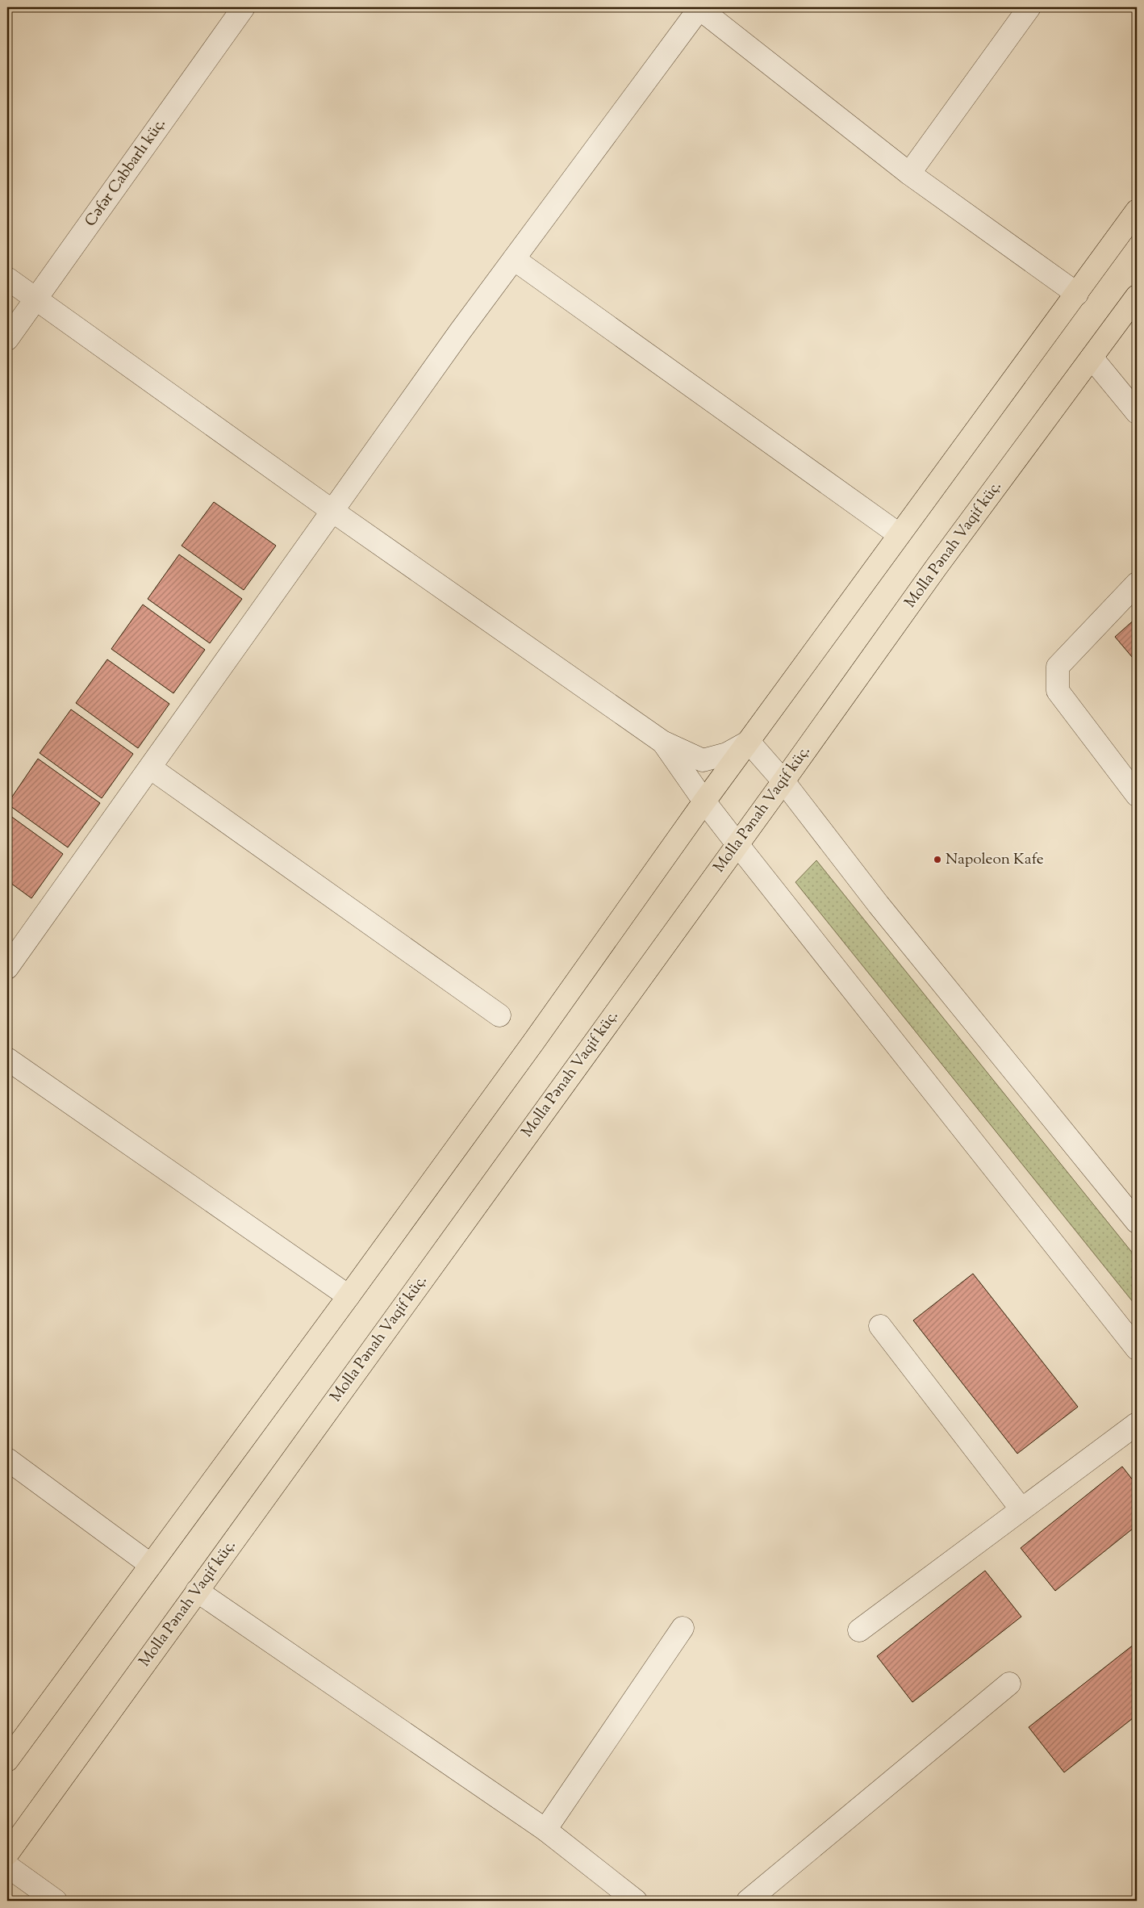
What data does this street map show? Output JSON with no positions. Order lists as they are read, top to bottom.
{
  "streets": {
    "main road": ["Molla Pənah Vaqif küç."],
    "street": ["Cəfər Cabbarlı küç."]
  },
  "places": ["Napoleon Kafe"]
}
